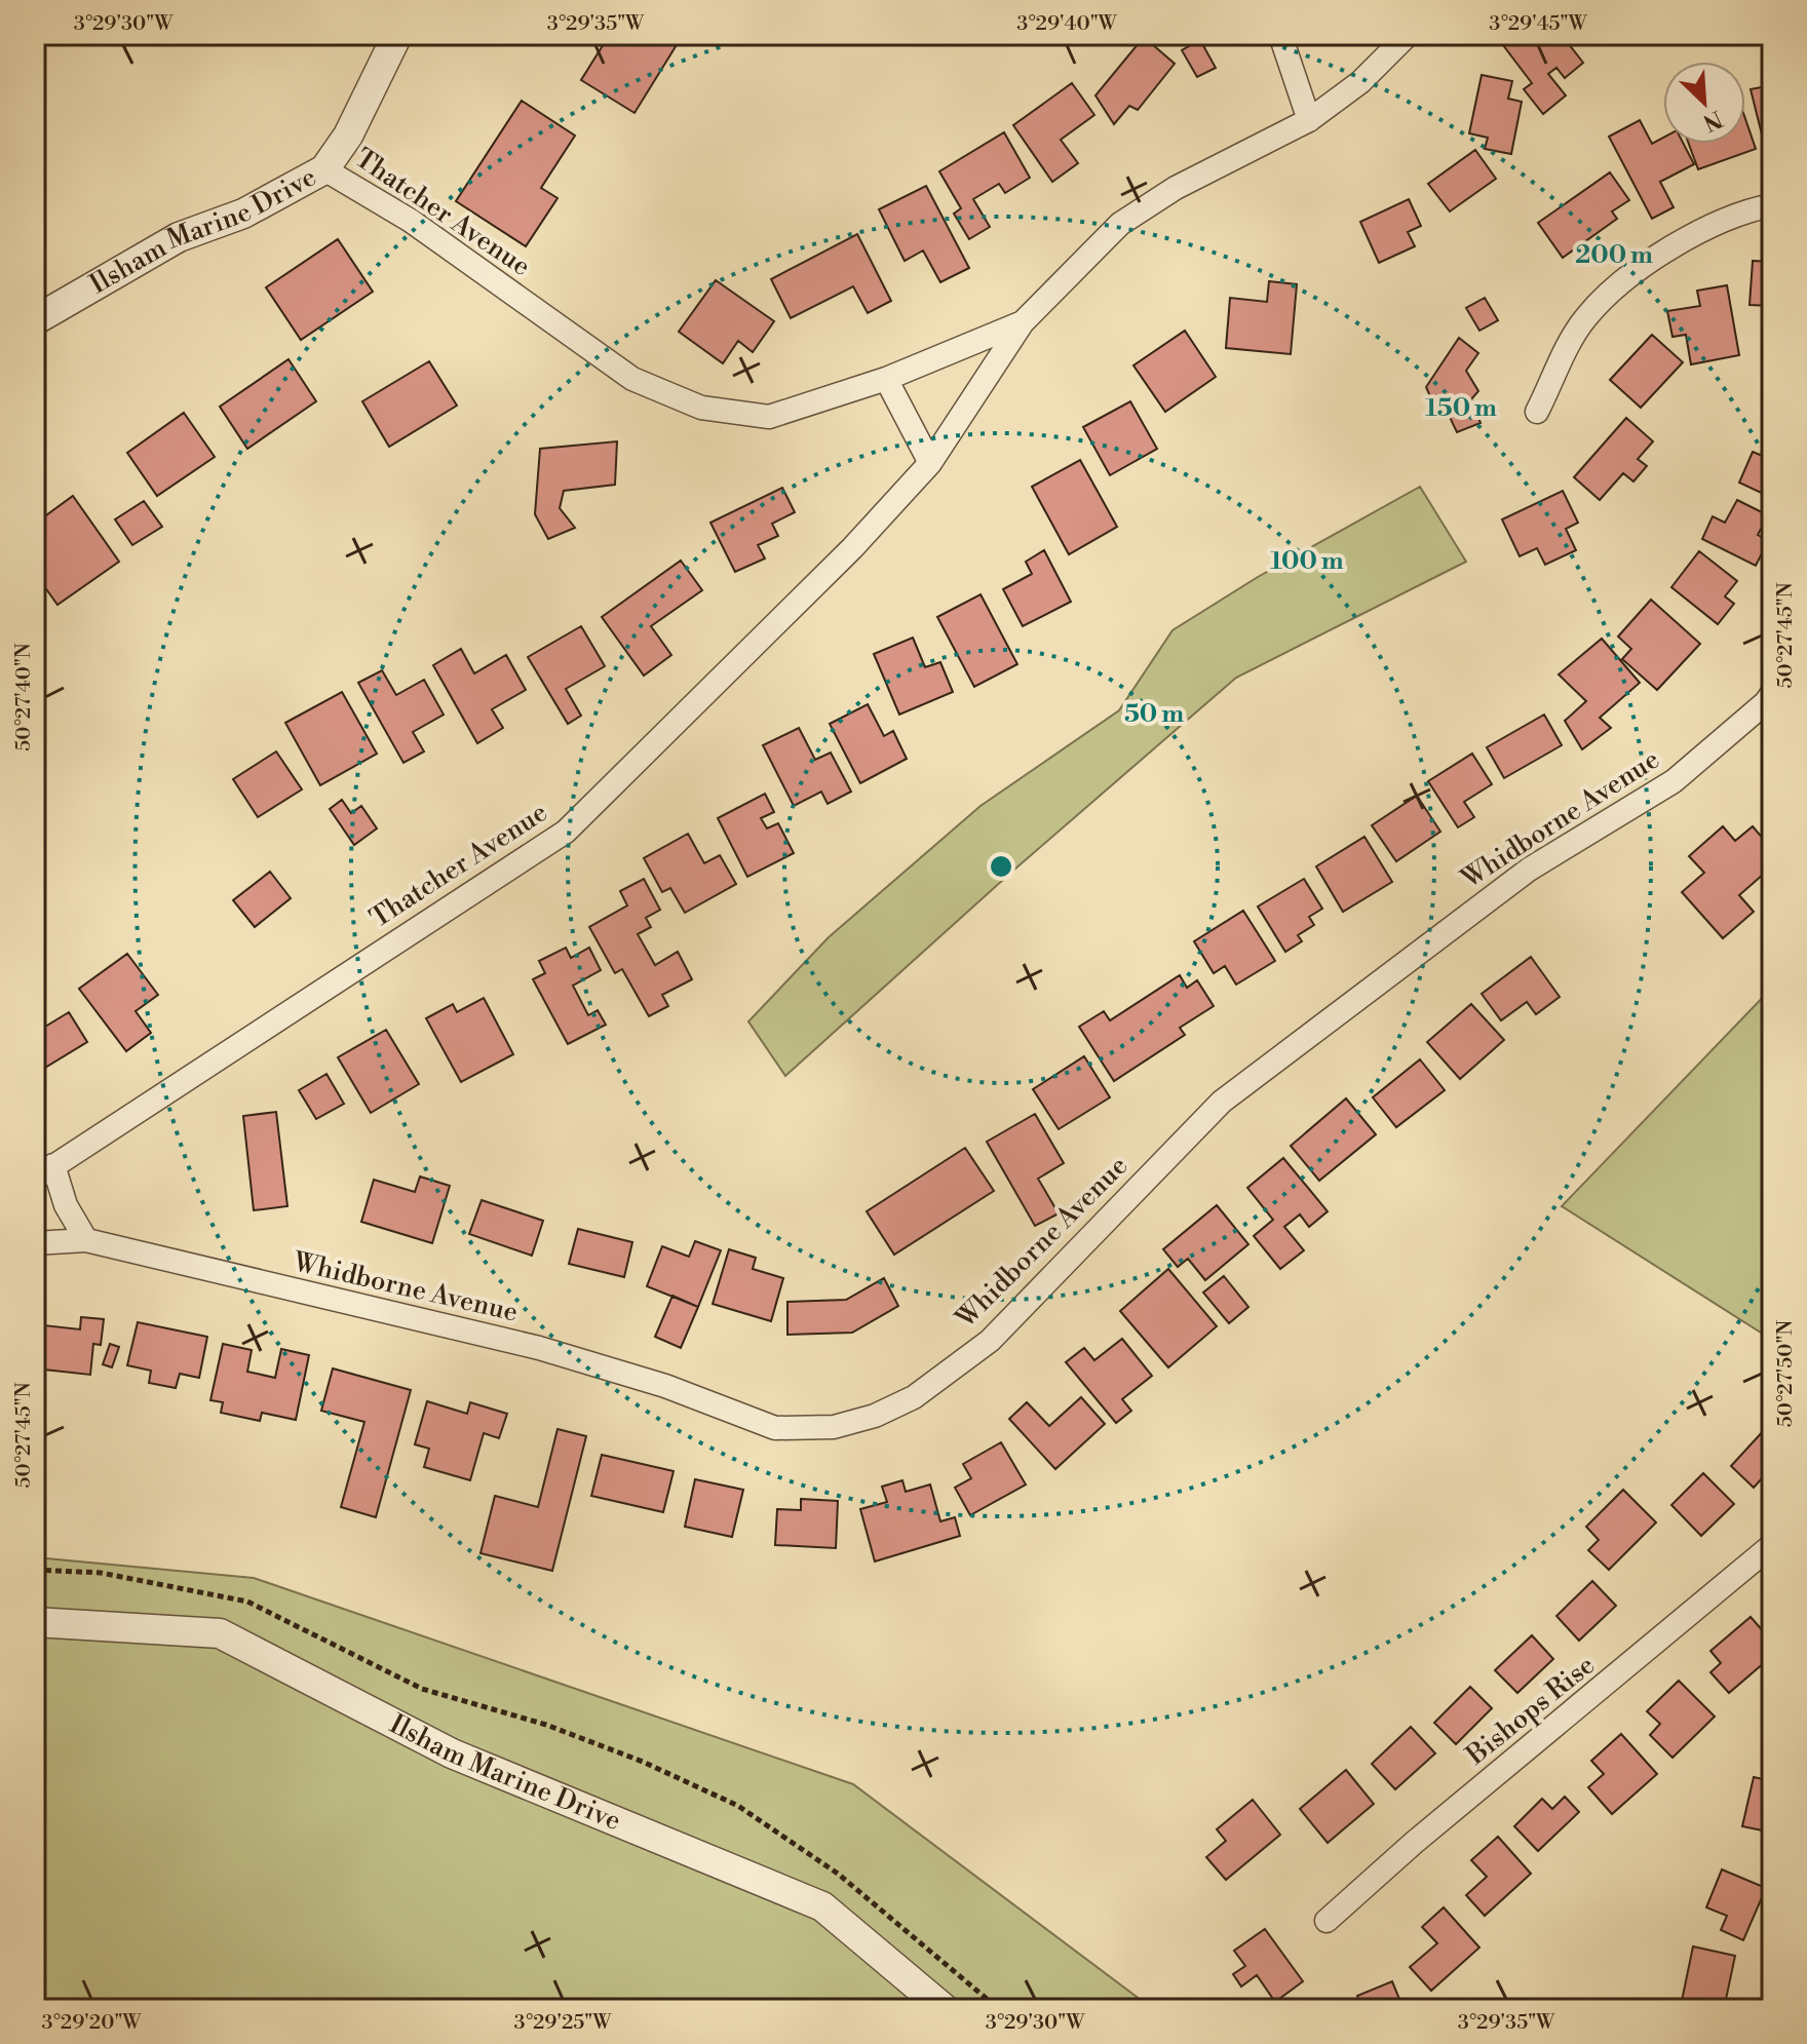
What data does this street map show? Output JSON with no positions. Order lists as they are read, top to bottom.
{
  "streets": {
    "street": [
      "Thatcher Avenue",
      "Ilsham Marine Drive",
      "Whidborne Avenue",
      "Bishops Rise"
    ]
  },
  "crossings": [
    ["Thatcher Avenue", "Ilsham Marine Drive"]
  ],
  "north": "bottom right",
  "coordinates": [
    "3°29'30\"W",
    "3°29'35\"W",
    "3°29'40\"W",
    "3°29'45\"W",
    "50°27'45\"N",
    "50°27'40\"N",
    "50°27'50\"N",
    "3°29'20\"W",
    "3°29'25\"W"
  ],
  "rings": [
    "200 m",
    "150 m",
    "100 m",
    "50 m"
  ]
}
